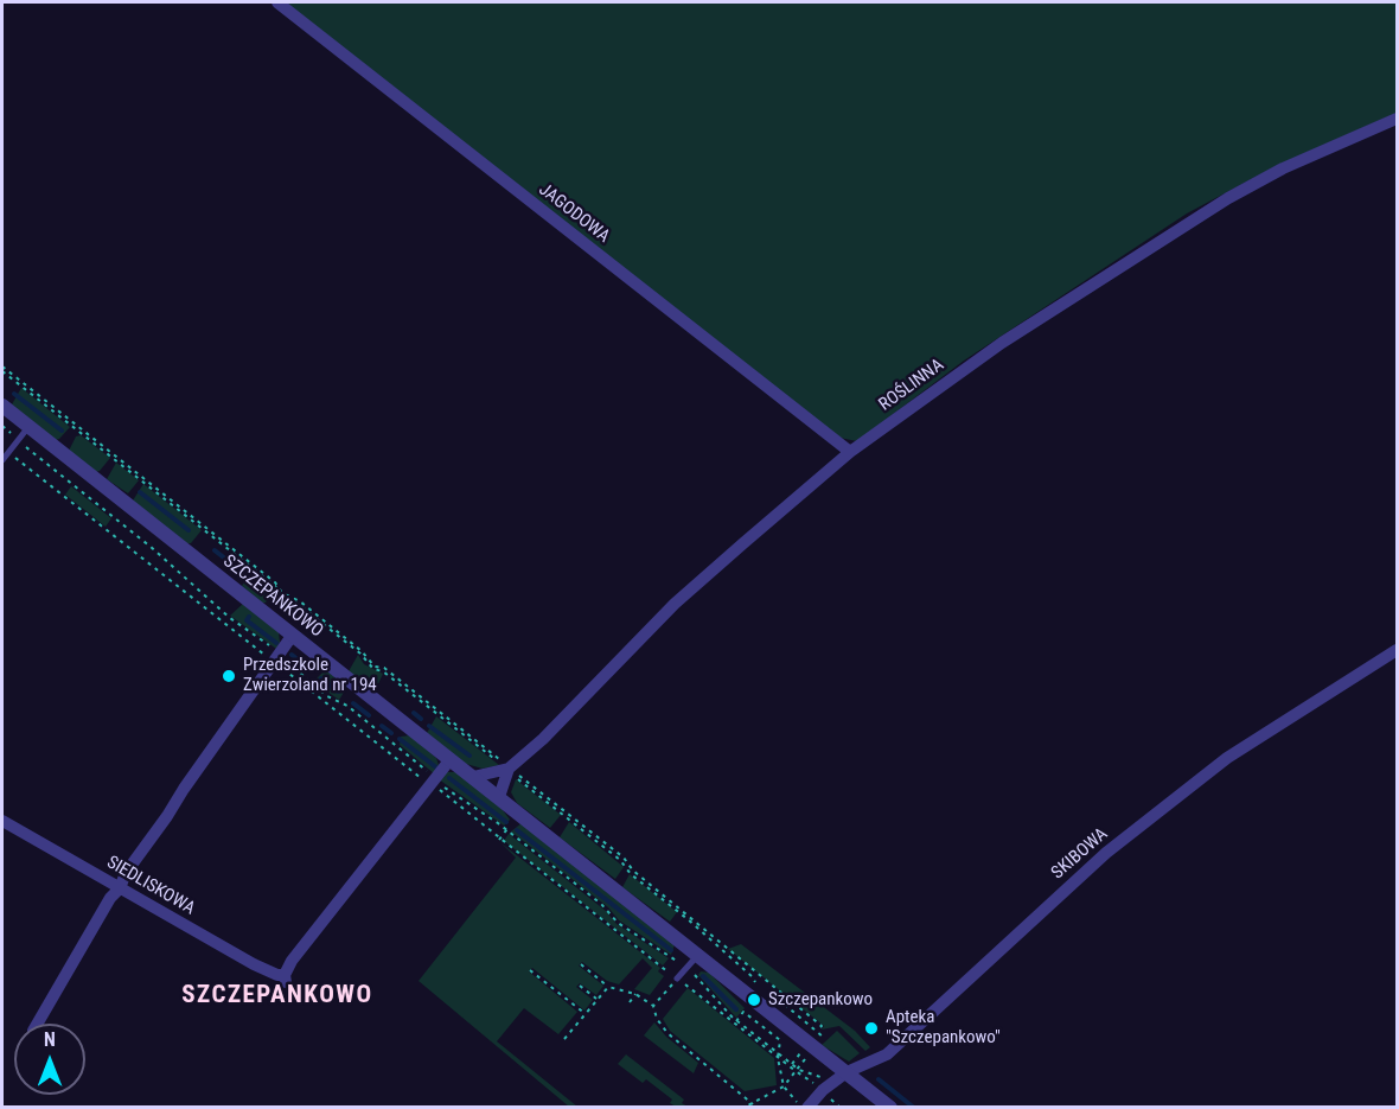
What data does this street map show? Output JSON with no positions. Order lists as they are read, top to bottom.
{
  "streets": {
    "street": [
      "JAGODOWA",
      "ROŚLINNA",
      "SZCZEPANKOWO",
      "SKIBOWA",
      "SIEDLISKOWA"
    ]
  },
  "crossings": [
    ["JAGODOWA", "ROŚLINNA"],
    ["ROŚLINNA", "SZCZEPANKOWO"],
    ["SZCZEPANKOWO", "SKIBOWA"],
    ["SZCZEPANKOWO", "SIEDLISKOWA"]
  ],
  "districts": ["SZCZEPANKOWO"],
  "places": ["Przedszkole Zwierzoland nr 194", "Szczepankowo", "Apteka \"Szczepankowo\""],
  "north": "top"
}
